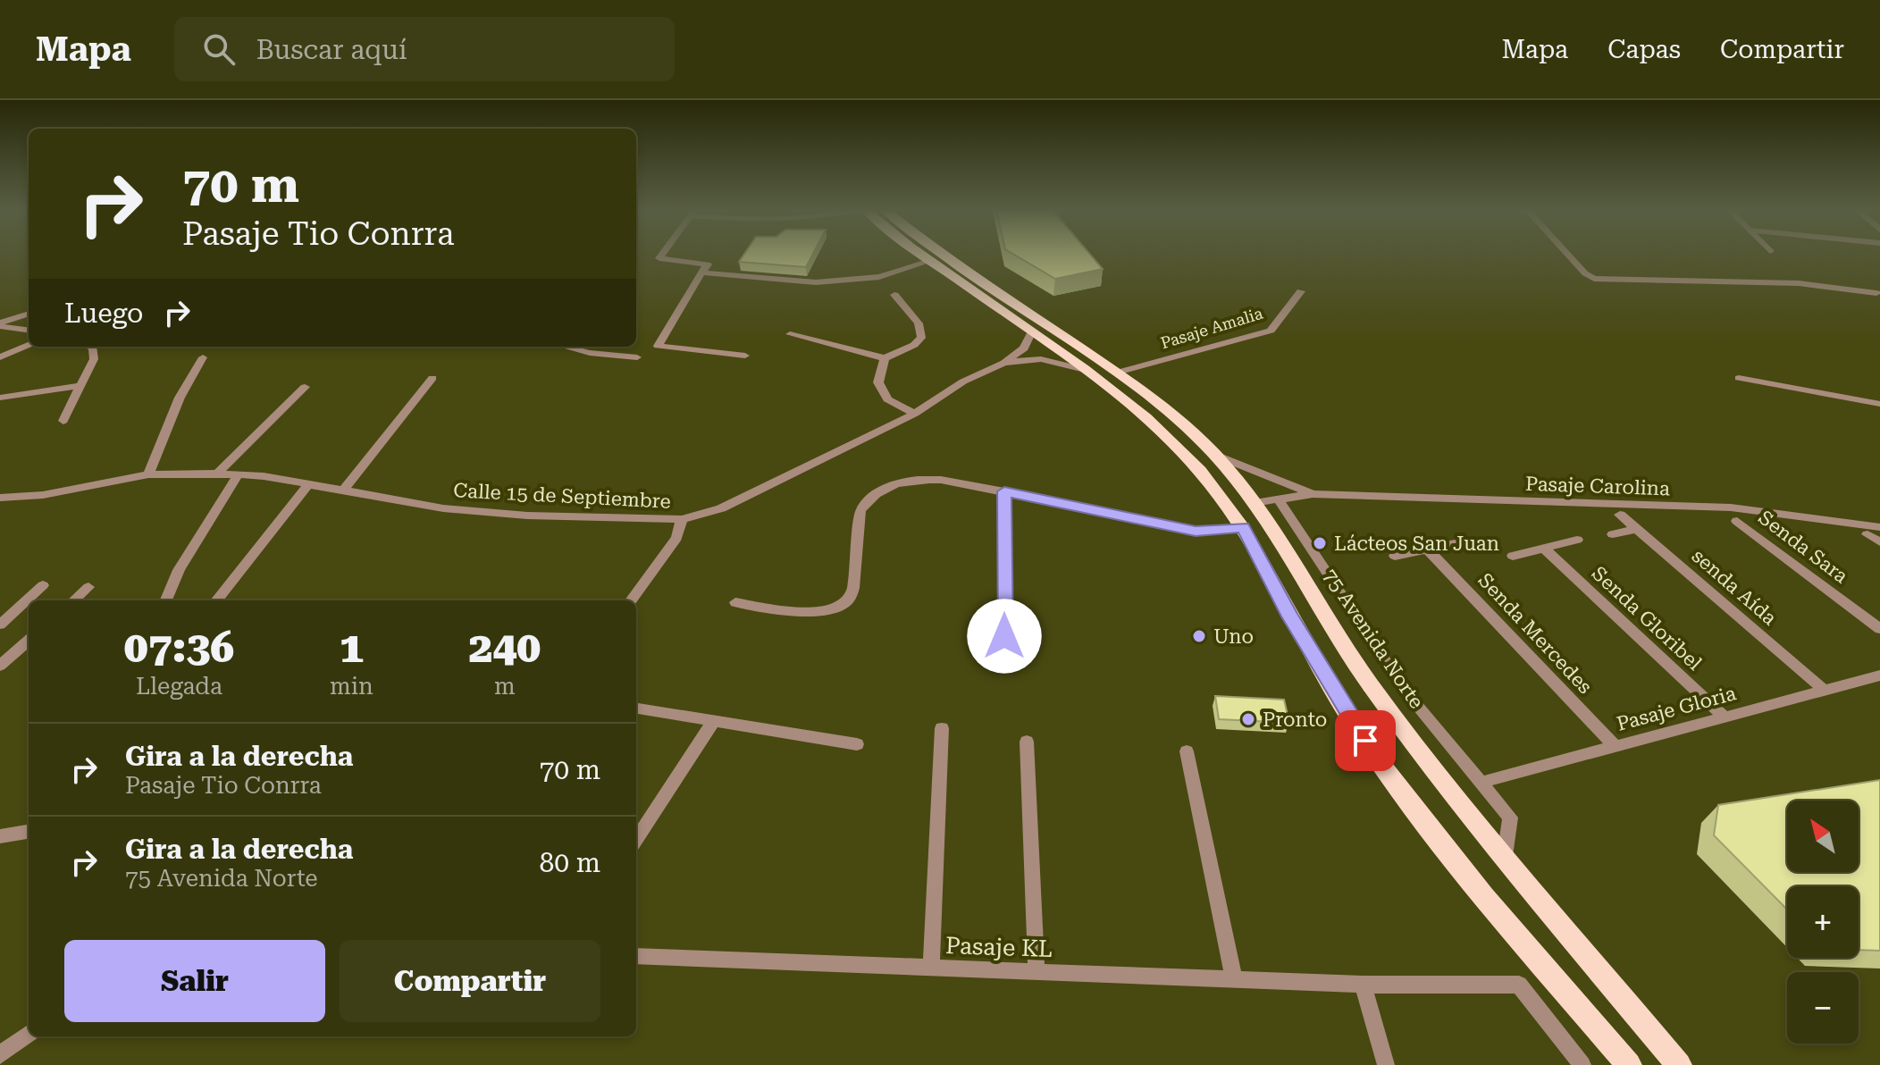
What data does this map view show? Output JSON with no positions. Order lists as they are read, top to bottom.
{
  "streets": {
    "main road": ["75 Avenida Norte"],
    "street": [
      "Pasaje Amalia",
      "Pasaje Carolina",
      "Calle 15 de Septiembre",
      "Senda Sara",
      "senda Aída",
      "Senda Gloribel",
      "Senda Mercedes",
      "Pasaje Gloria",
      "Pasaje KL"
    ]
  },
  "crossings": [
    ["Pasaje Amalia", "75 Avenida Norte"],
    ["Pasaje Carolina", "75 Avenida Norte"],
    ["senda Aída", "Pasaje Gloria"],
    ["Senda Gloribel", "Pasaje Gloria"],
    ["Senda Mercedes", "Pasaje Gloria"]
  ],
  "places": ["Lácteos San Juan", "Uno", "Pronto"],
  "north": "top left",
  "page": {
    "header": "Mapa",
    "search": "Buscar aquí",
    "nav": ["Mapa", "Capas", "Compartir"],
    "turn": ["70 m", "Pasaje Tio Conrra"],
    "then": "Luego",
    "eta": [
      "07:36",
      "Llegada",
      "1",
      "min",
      "240",
      "m"
    ],
    "list": [
      {
        "name": "Gira a la derecha",
        "note": "Pasaje Tio Conrra",
        "value": "70 m"
      },
      {
        "name": "Gira a la derecha",
        "note": "75 Avenida Norte",
        "value": "80 m"
      }
    ],
    "map_buttons": ["+", "−"],
    "buttons": ["Salir", "Compartir"]
  }
}
